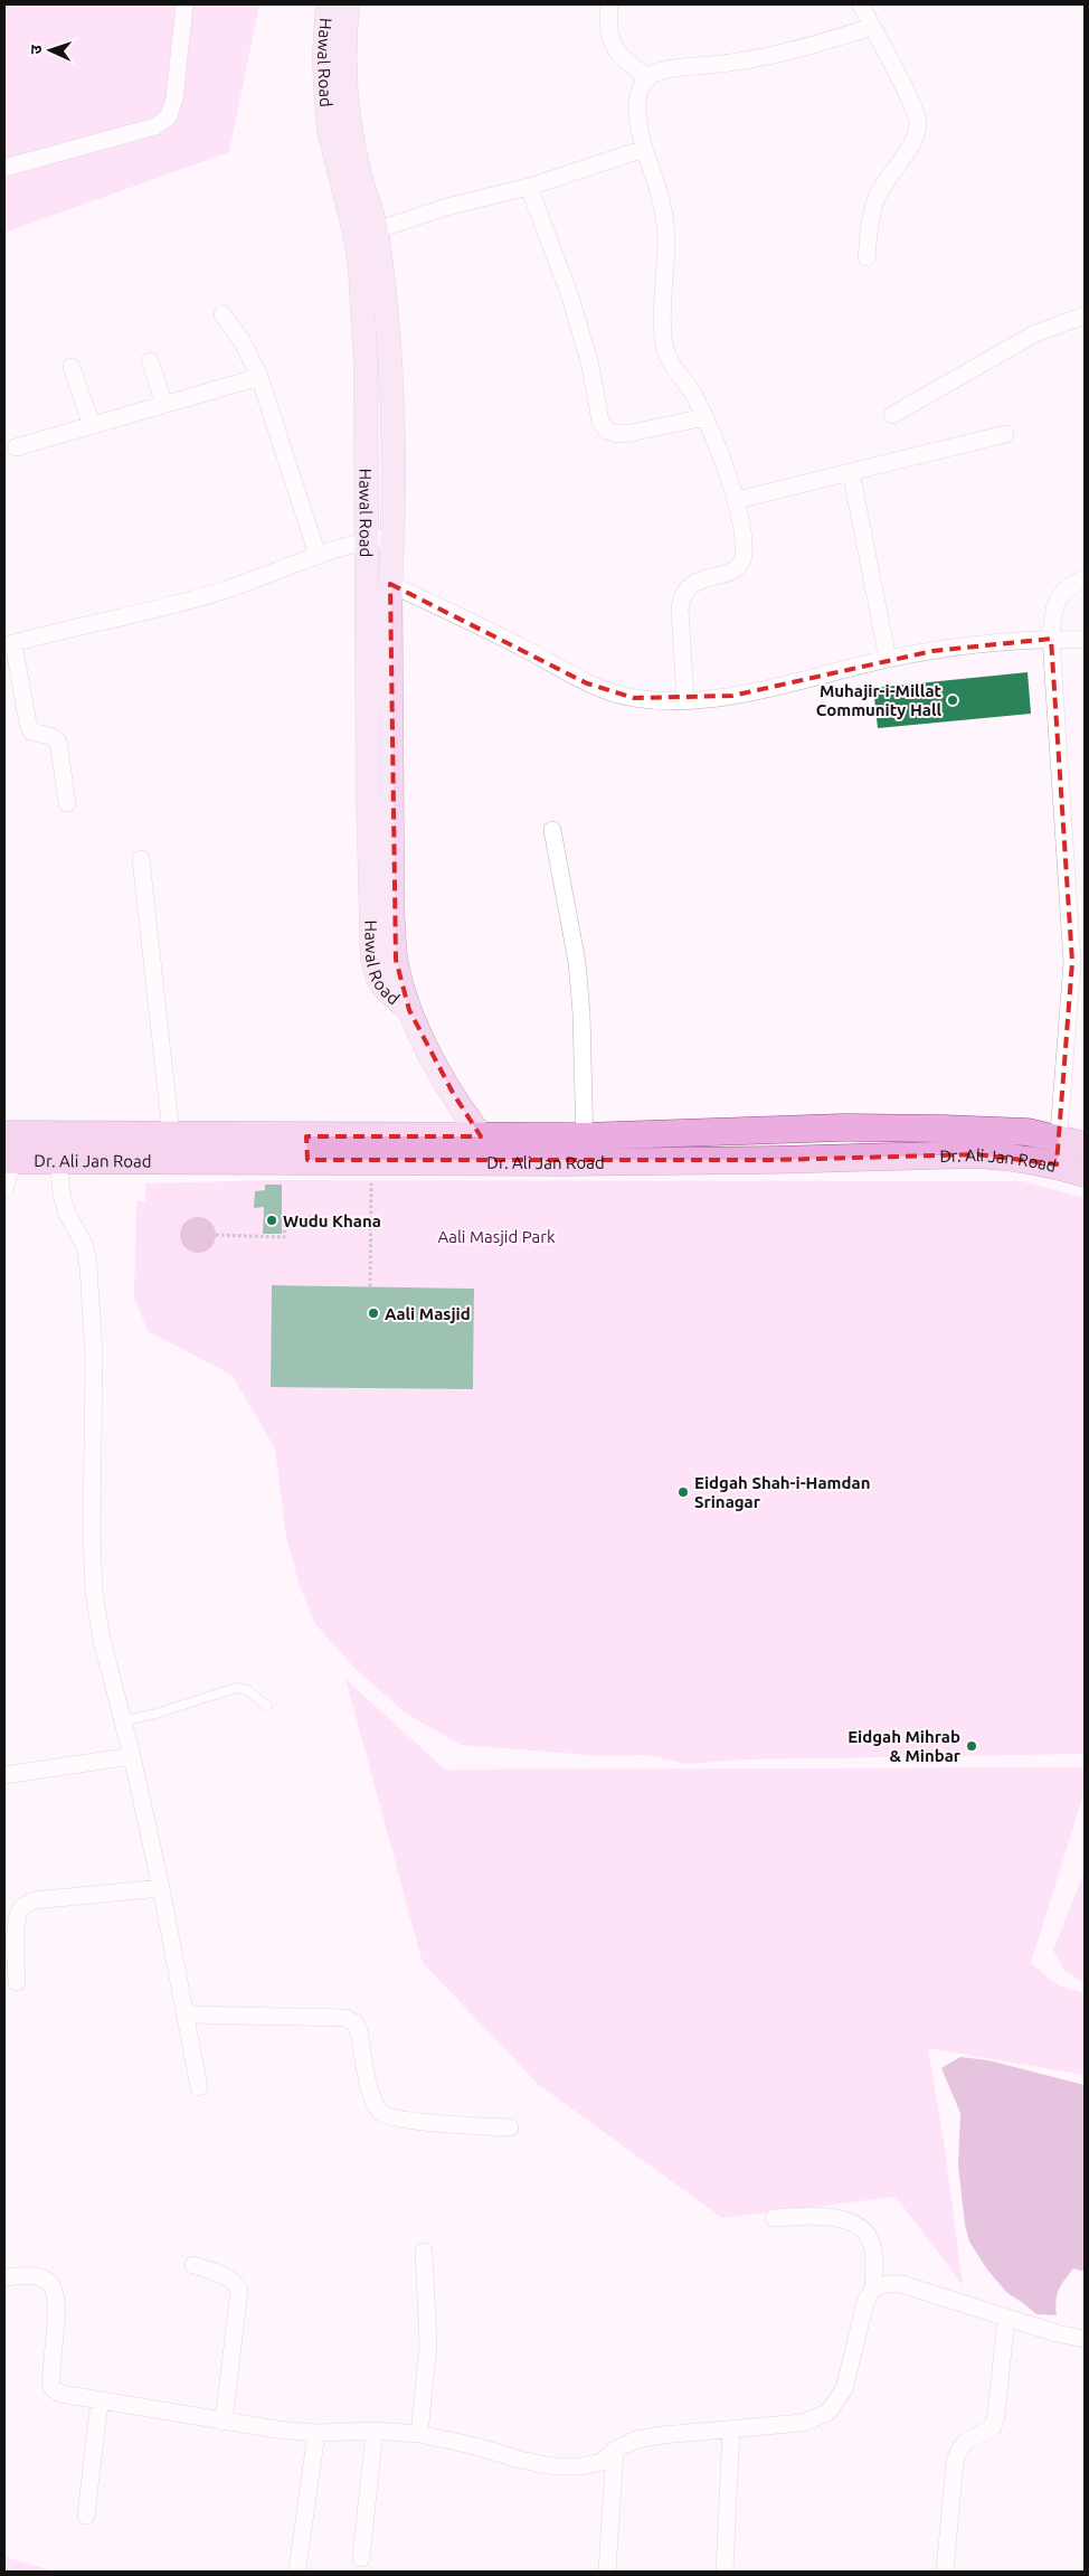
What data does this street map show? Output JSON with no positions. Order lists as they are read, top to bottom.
{
  "streets": {
    "main road": ["Hawal Road", "Dr. Ali Jan Road"]
  },
  "crossings": [
    ["Hawal Road", "Dr. Ali Jan Road"]
  ],
  "parks": ["Aali Masjid Park"],
  "places": [
    "Muhajir-i-Millat Community Hall",
    "Wudu Khana",
    "Aali Masjid",
    "Eidgah Shah-i-Hamdan Srinagar",
    "Eidgah Mihrab & Minbar"
  ],
  "north": "left"
}
